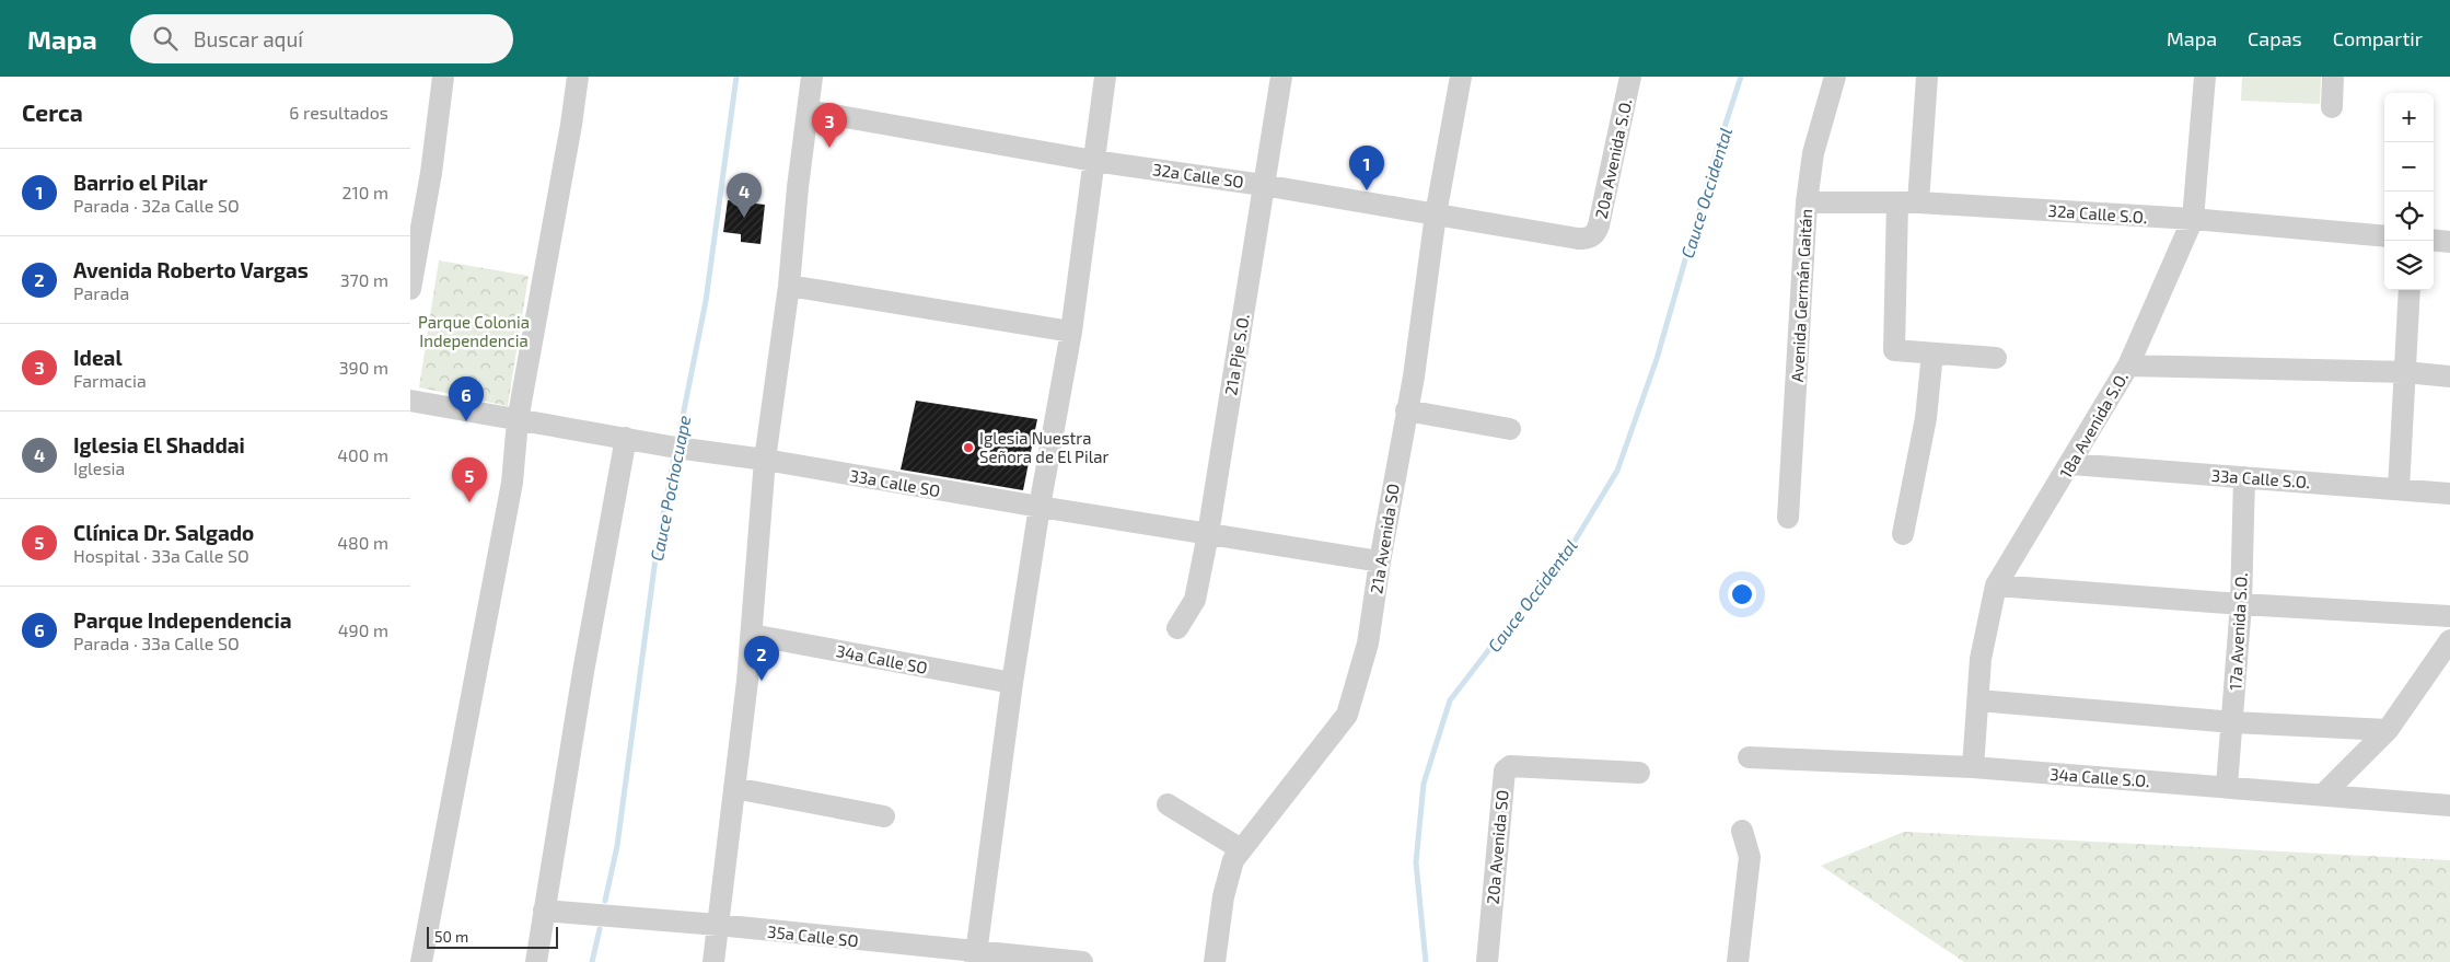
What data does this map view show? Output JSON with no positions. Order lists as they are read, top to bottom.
{
  "streets": {
    "street": [
      "20a Avenida S.O.",
      "32a Calle SO",
      "32a Calle S.O.",
      "Avenida Germán Gaitán",
      "21a Pje S.O.",
      "18a Avenida S.O.",
      "33a Calle S.O.",
      "33a Calle SO",
      "21a Avenida SO",
      "17a Avenida S.O.",
      "34a Calle SO",
      "34a Calle S.O.",
      "20a Avenida SO",
      "35a Calle SO"
    ]
  },
  "crossings": [
    ["20a Avenida S.O.", "32a Calle SO"],
    ["32a Calle SO", "21a Pje S.O."],
    ["32a Calle SO", "21a Avenida SO"],
    ["32a Calle S.O.", "Avenida Germán Gaitán"],
    ["32a Calle S.O.", "18a Avenida S.O."],
    ["21a Pje S.O.", "33a Calle SO"],
    ["18a Avenida S.O.", "33a Calle S.O."],
    ["18a Avenida S.O.", "34a Calle S.O."],
    ["33a Calle S.O.", "17a Avenida S.O."],
    ["33a Calle SO", "21a Avenida SO"],
    ["17a Avenida S.O.", "34a Calle S.O."]
  ],
  "water": ["Cauce Occidental", "Cauce Pochocuape"],
  "parks": ["Parque Colonia Independencia"],
  "places": ["Iglesia Nuestra Señora de El Pilar"],
  "scale_bar": "50 m",
  "page": {
    "header": "Mapa",
    "search": "Buscar aquí",
    "nav": ["Mapa", "Capas", "Compartir"],
    "heading": ["Cerca", "6 resultados"],
    "map_buttons": ["+", "−"],
    "pins": [
      "3",
      "1",
      "4",
      "6",
      "5",
      "2"
    ],
    "list": [
      {
        "mark": "1",
        "name": "Barrio el Pilar",
        "note": "Parada · 32a Calle SO",
        "value": "210 m"
      },
      {
        "mark": "2",
        "name": "Avenida Roberto Vargas",
        "note": "Parada",
        "value": "370 m"
      },
      {
        "mark": "3",
        "name": "Ideal",
        "note": "Farmacia",
        "value": "390 m"
      },
      {
        "mark": "4",
        "name": "Iglesia El Shaddai",
        "note": "Iglesia",
        "value": "400 m"
      },
      {
        "mark": "5",
        "name": "Clínica Dr. Salgado",
        "note": "Hospital · 33a Calle SO",
        "value": "480 m"
      },
      {
        "mark": "6",
        "name": "Parque Independencia",
        "note": "Parada · 33a Calle SO",
        "value": "490 m"
      }
    ],
    "scale": "50 m"
  }
}
